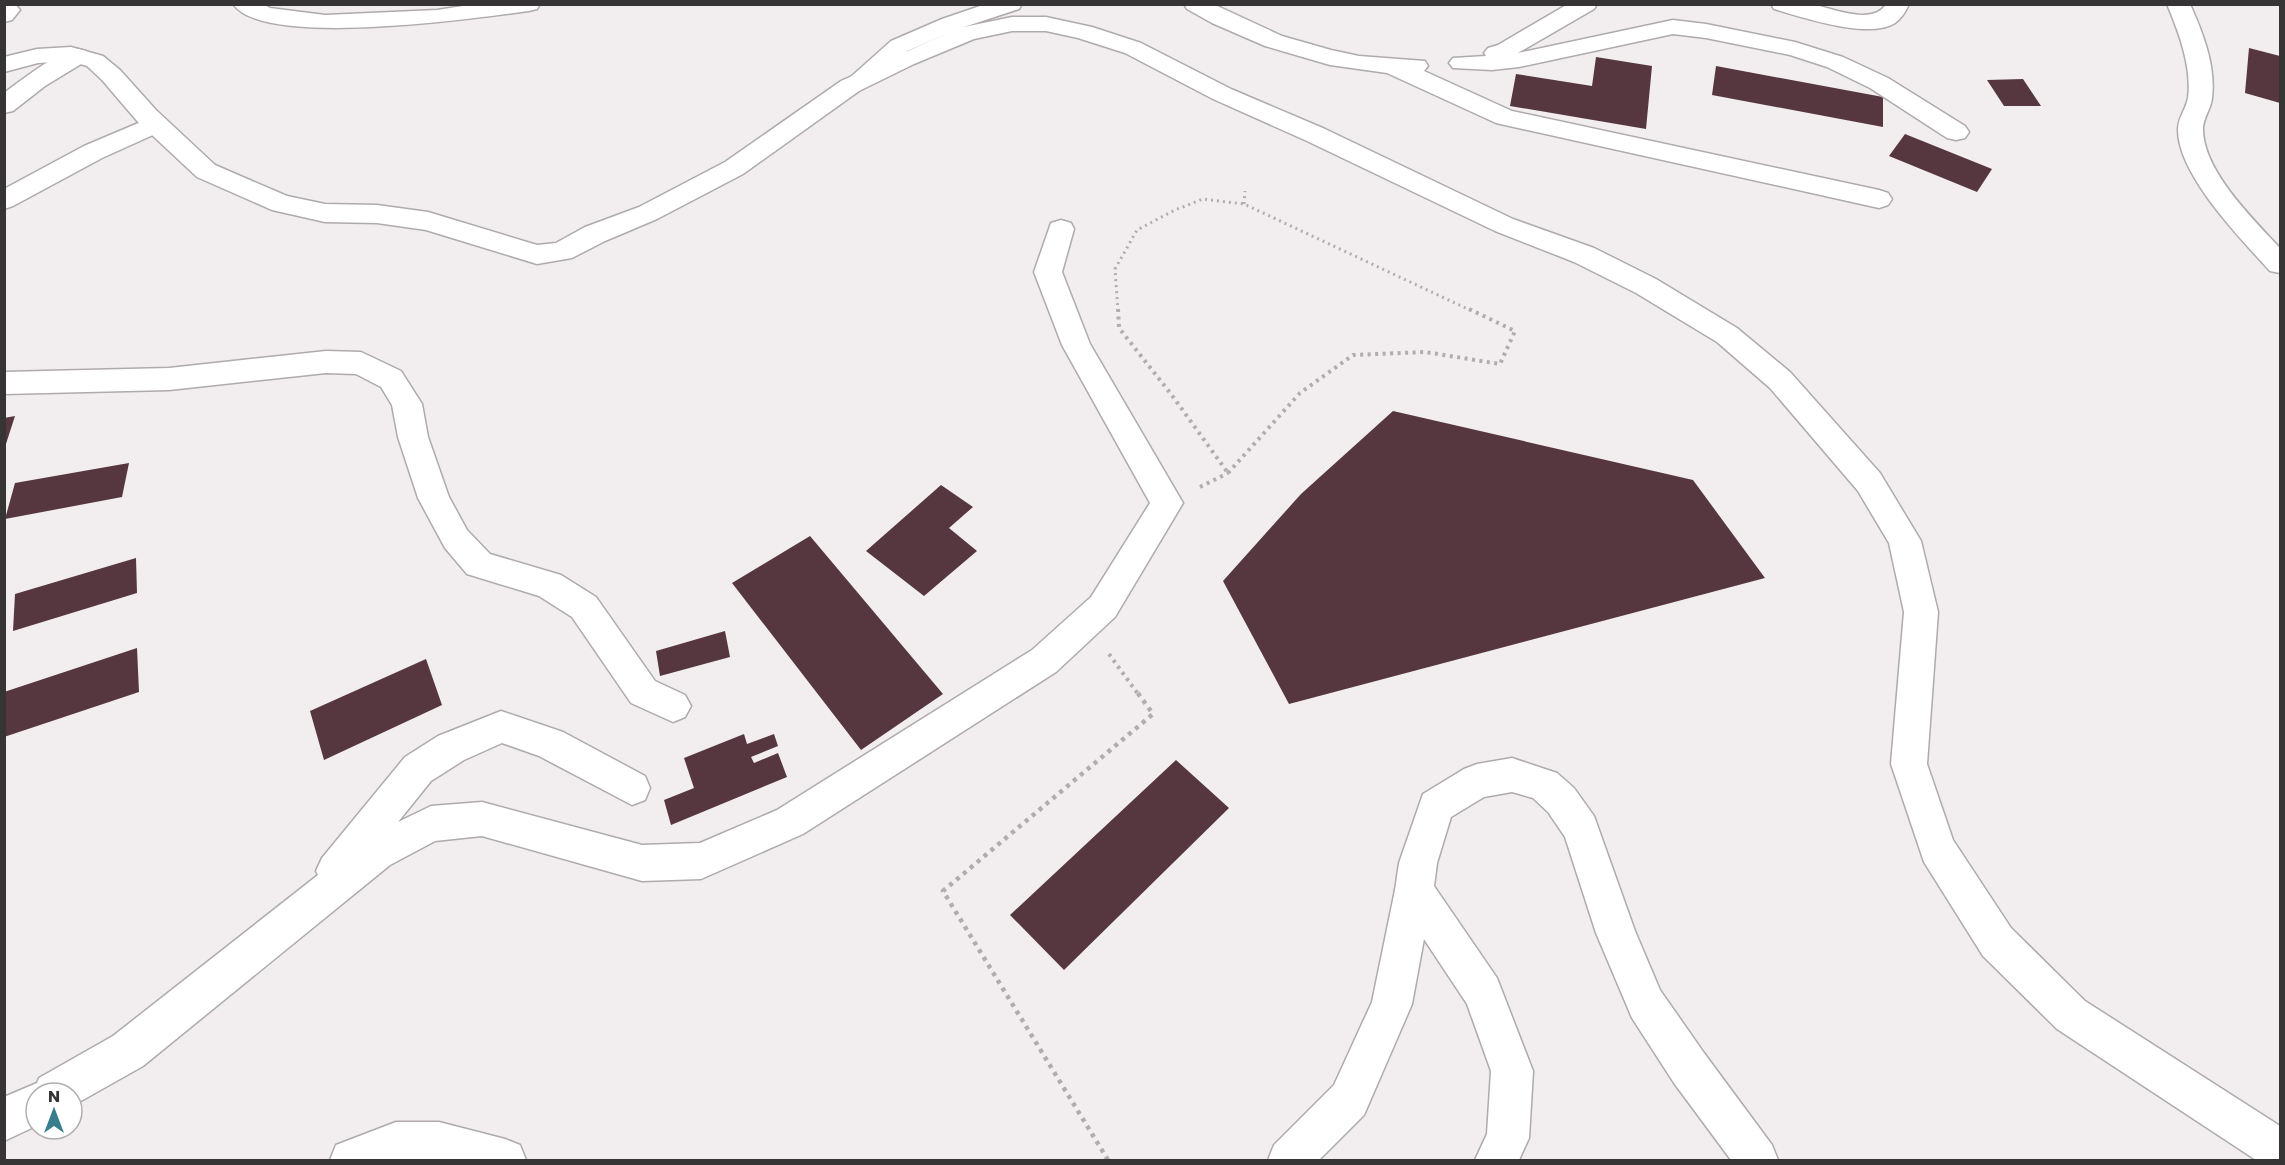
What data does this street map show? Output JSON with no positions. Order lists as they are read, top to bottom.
{
  "north": "top"
}
